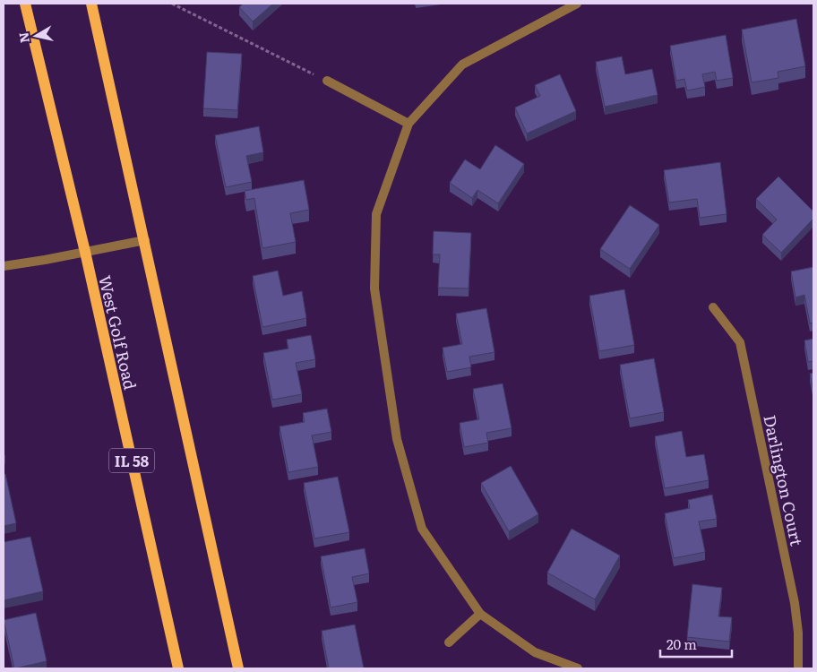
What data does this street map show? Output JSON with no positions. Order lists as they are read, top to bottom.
{
  "streets": {
    "main road": ["West Golf Road", "IL 58"],
    "street": ["Darlington Court"]
  },
  "scale_bar": "20 m",
  "north": "left"
}
